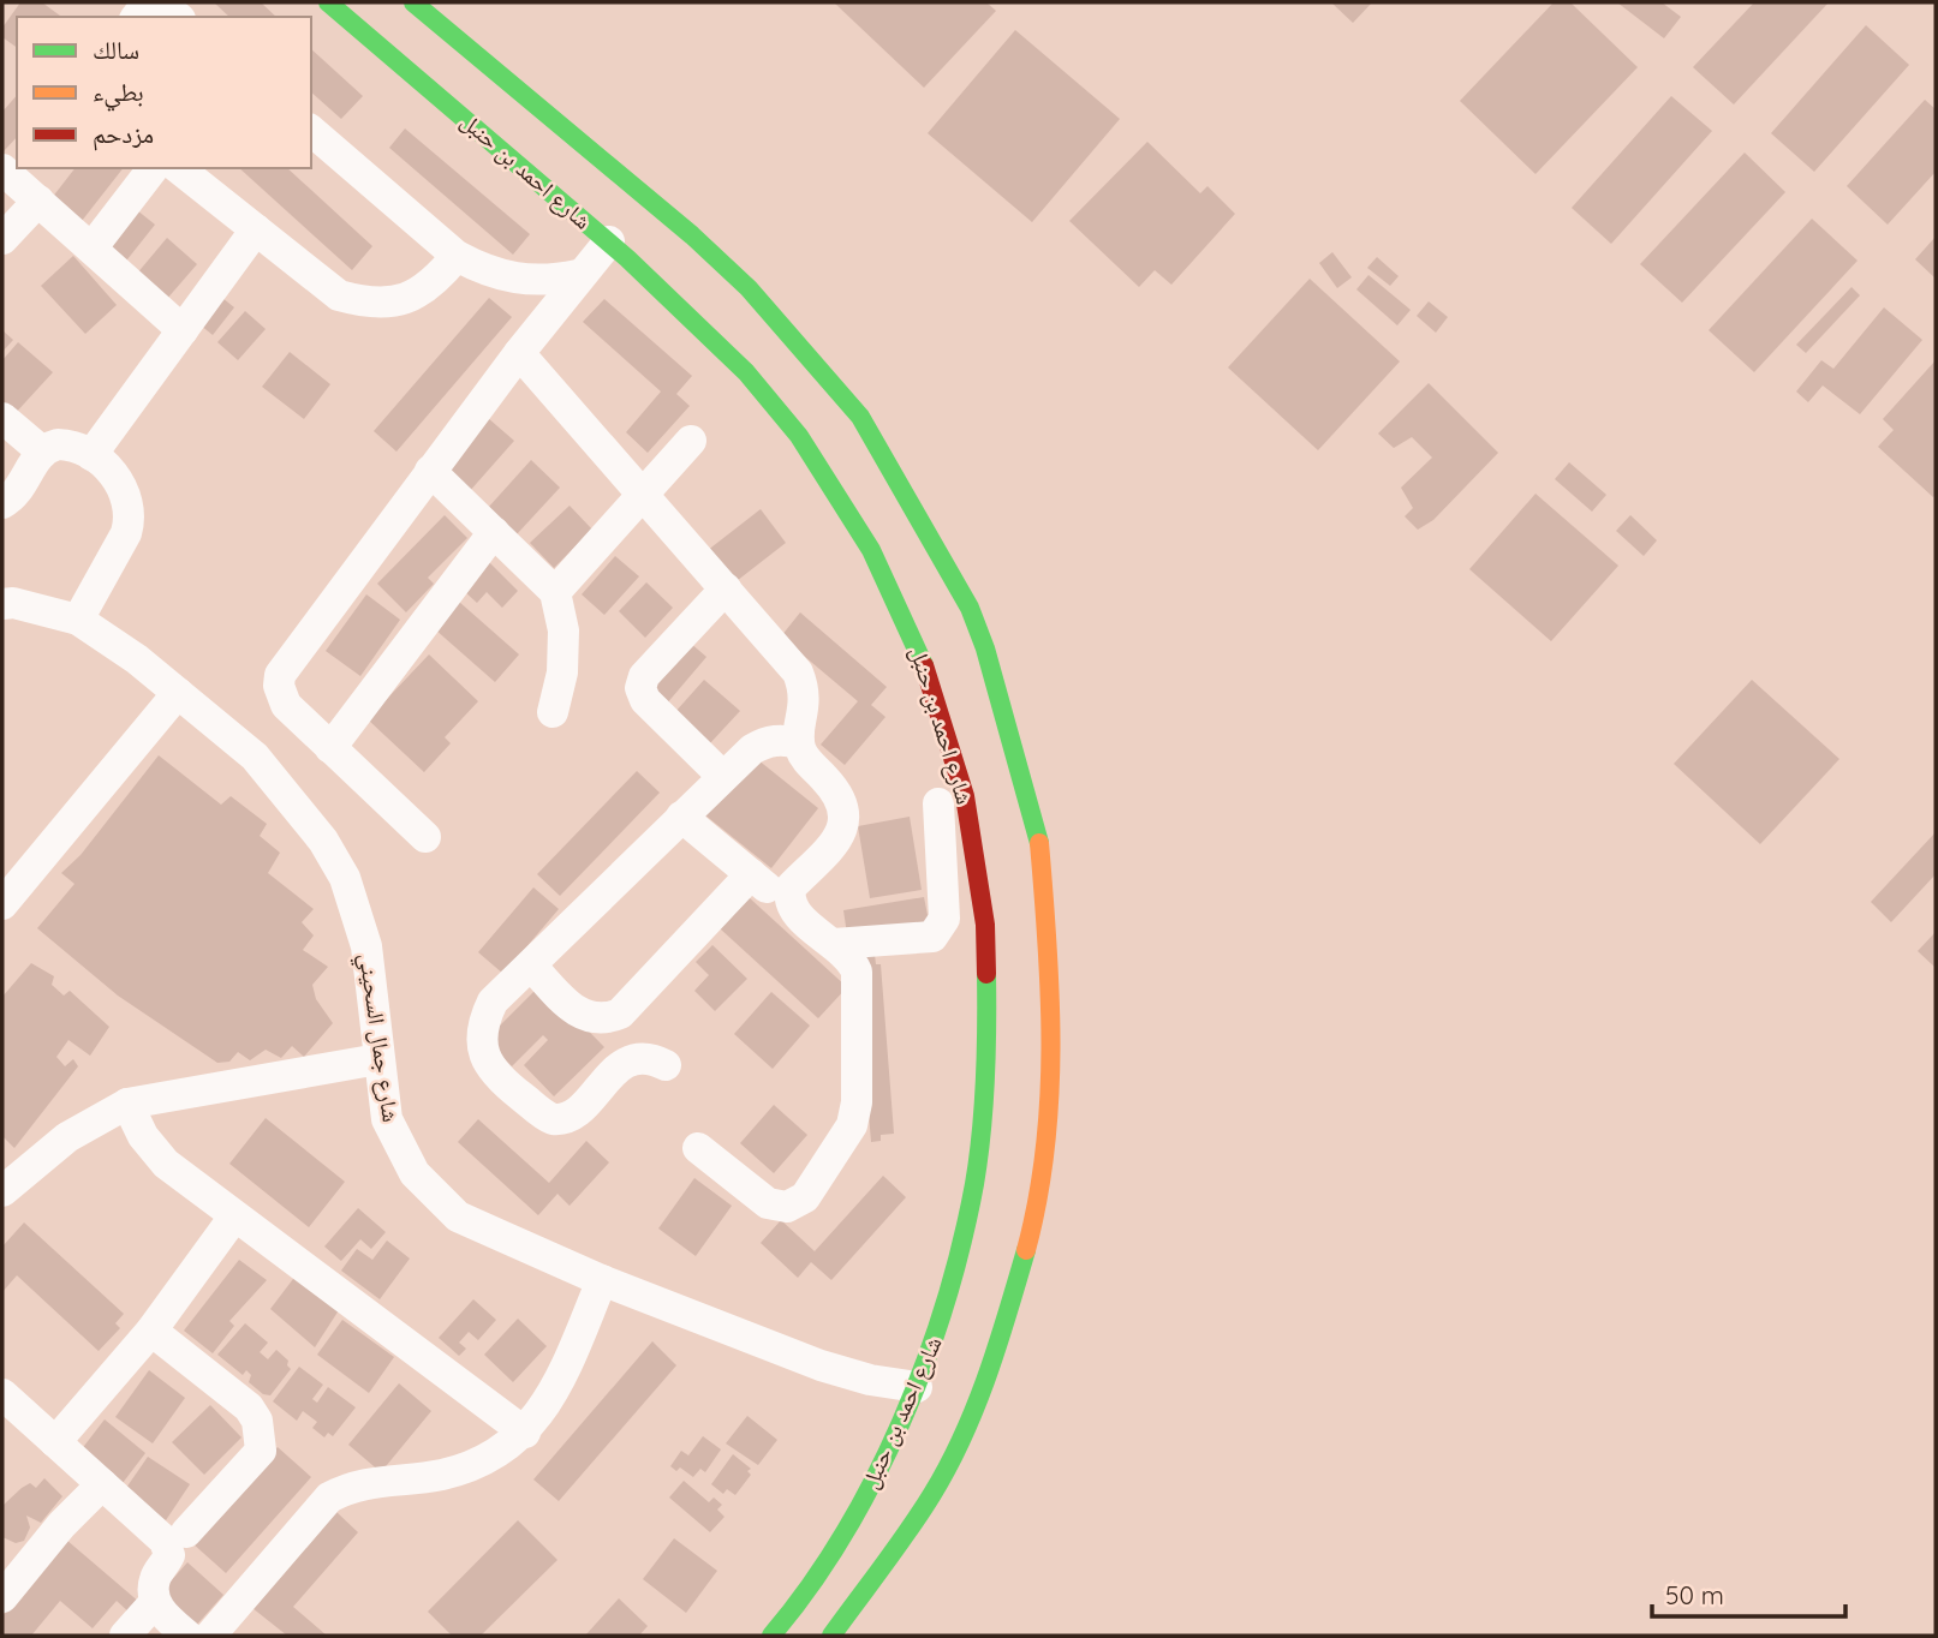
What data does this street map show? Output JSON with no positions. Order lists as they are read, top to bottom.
{
  "streets": {
    "street": ["شارع احمد بن حنبل", "شارع جمال السحيني"]
  },
  "legend": ["سالك", "بطيء", "مزدحم"],
  "scale_bar": "50 m"
}
